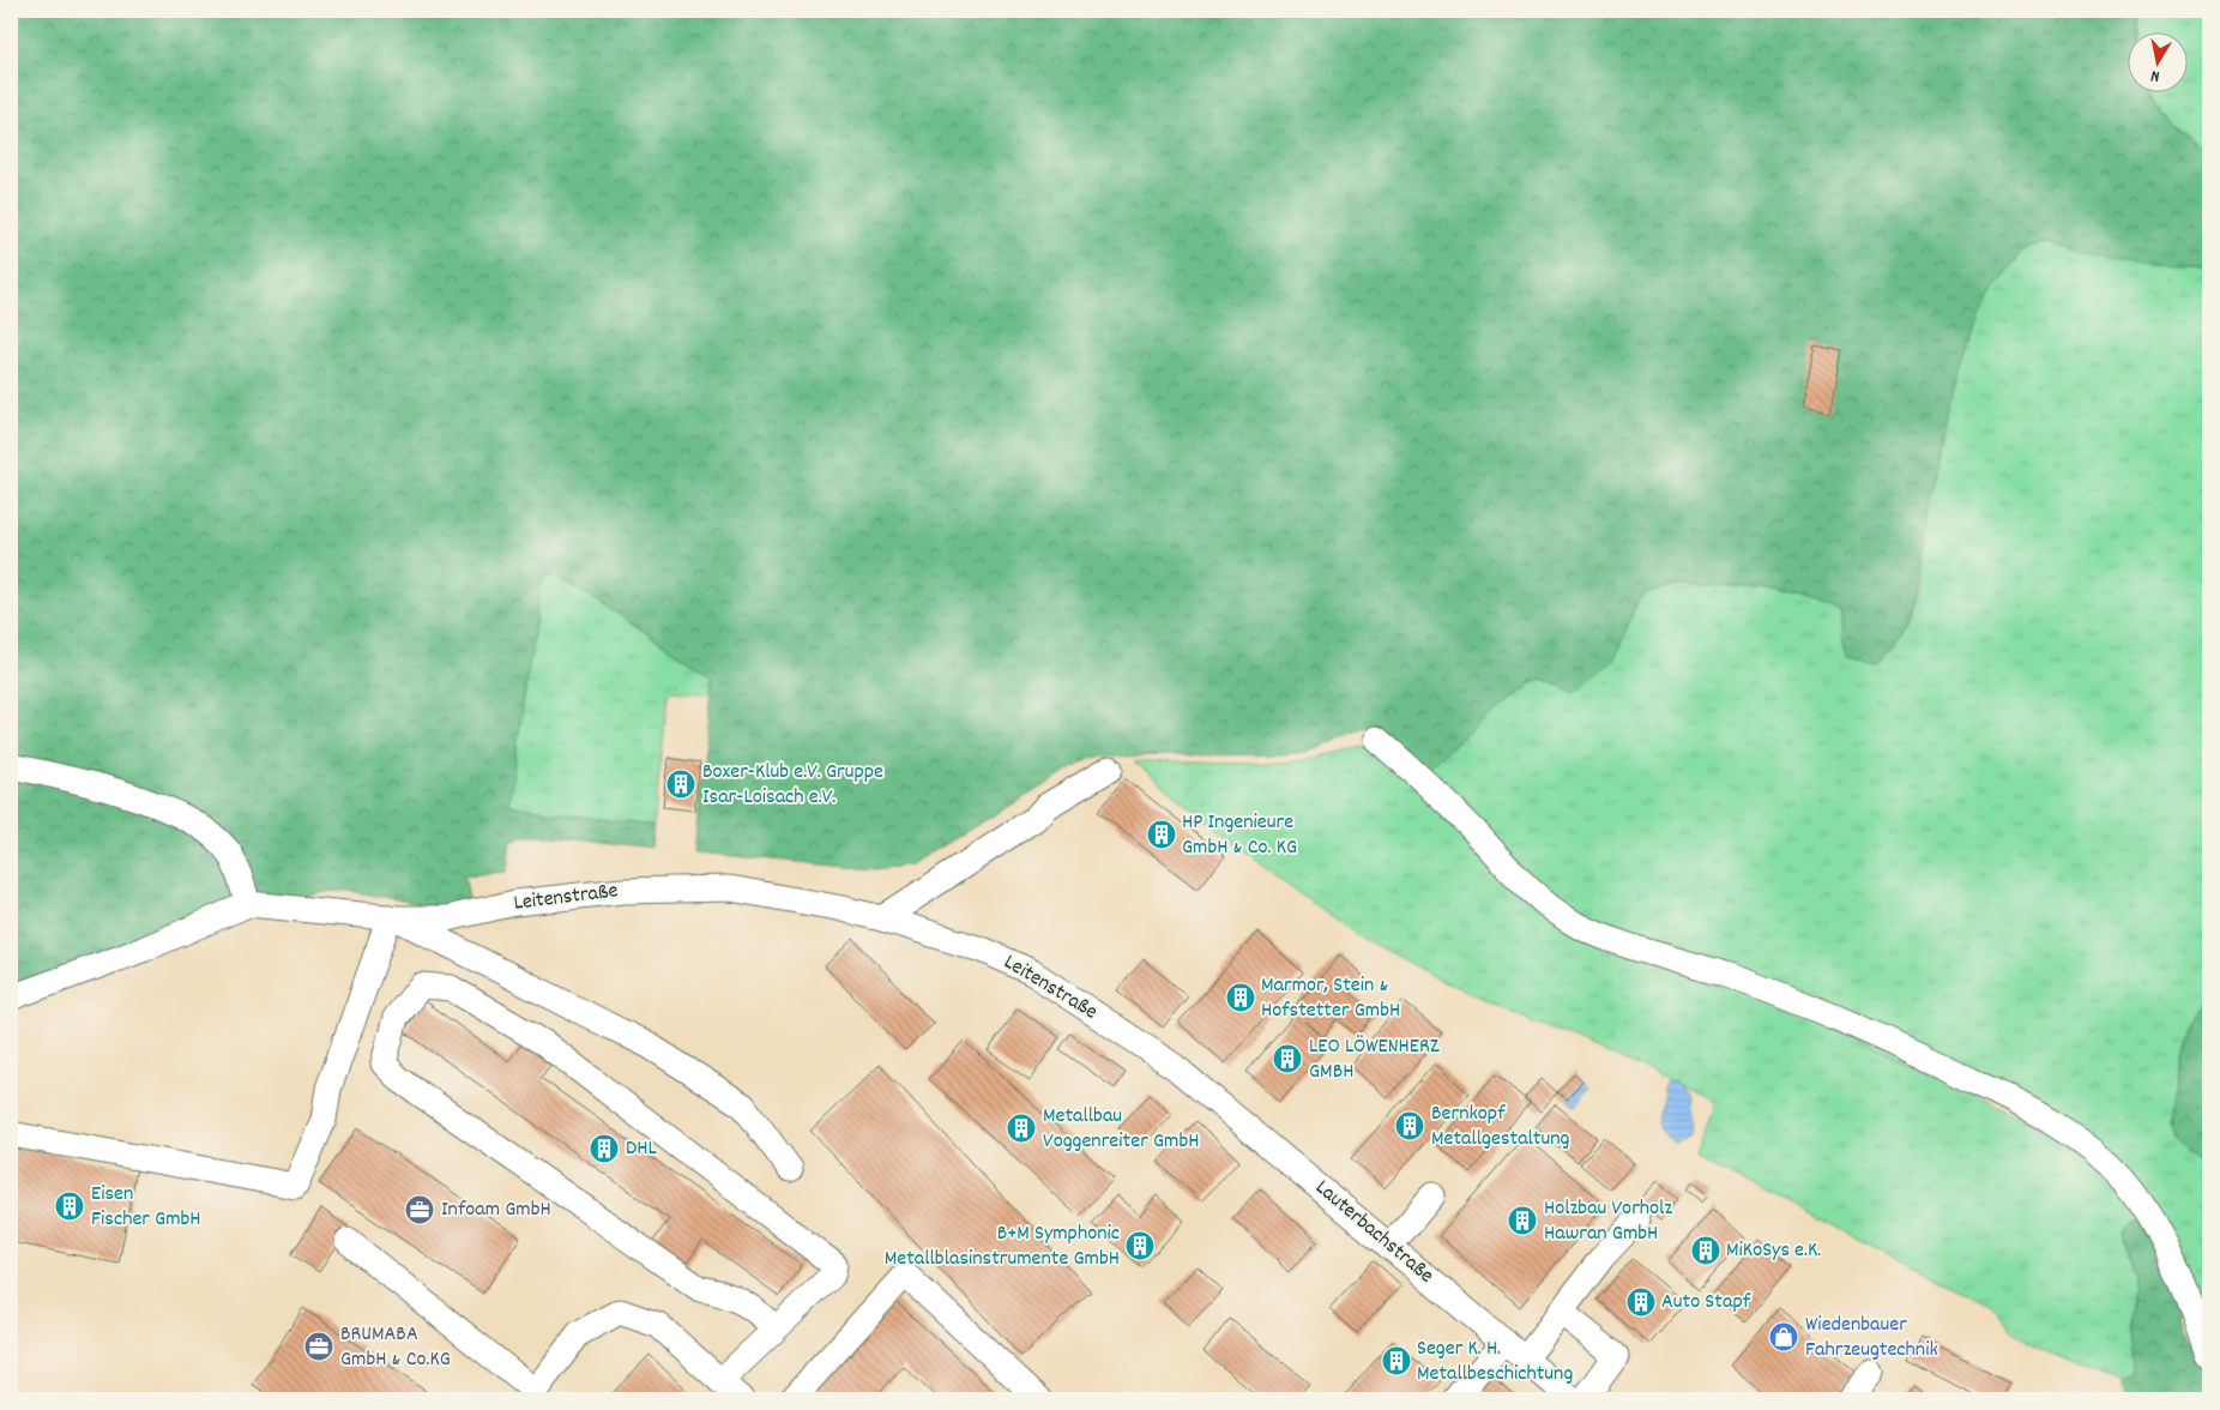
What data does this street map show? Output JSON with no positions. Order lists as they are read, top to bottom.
{
  "streets": {
    "street": ["Leitenstraße", "Lauterbachstraße"]
  },
  "crossings": [
    ["Leitenstraße", "Lauterbachstraße"]
  ],
  "places": {
    "building": [
      "Boxer-Klub e.V. Gruppe Isar-Loisach e.V.",
      "HP Ingenieure GmbH & Co. KG",
      "Marmor, Stein & Hofstetter GmbH",
      "LEO LÖWENHERZ GMBH",
      "Bernkopf Metallgestaltung",
      "Metallbau Voggenreiter GmbH",
      "DHL",
      "Eisen Fischer GmbH",
      "Holzbau Vorholz Hawran GmbH",
      "B+M Symphonic Metallblasinstrumente GmbH",
      "MiKoSys e.K.",
      "Auto Stapf",
      "Seger K. H. Metallbeschichtung"
    ],
    "office": ["Infoam GmbH", "BRUMABA GmbH & Co.KG"],
    "shop": ["Wiedenbauer Fahrzeugtechnik"]
  },
  "north": "bottom"
}
